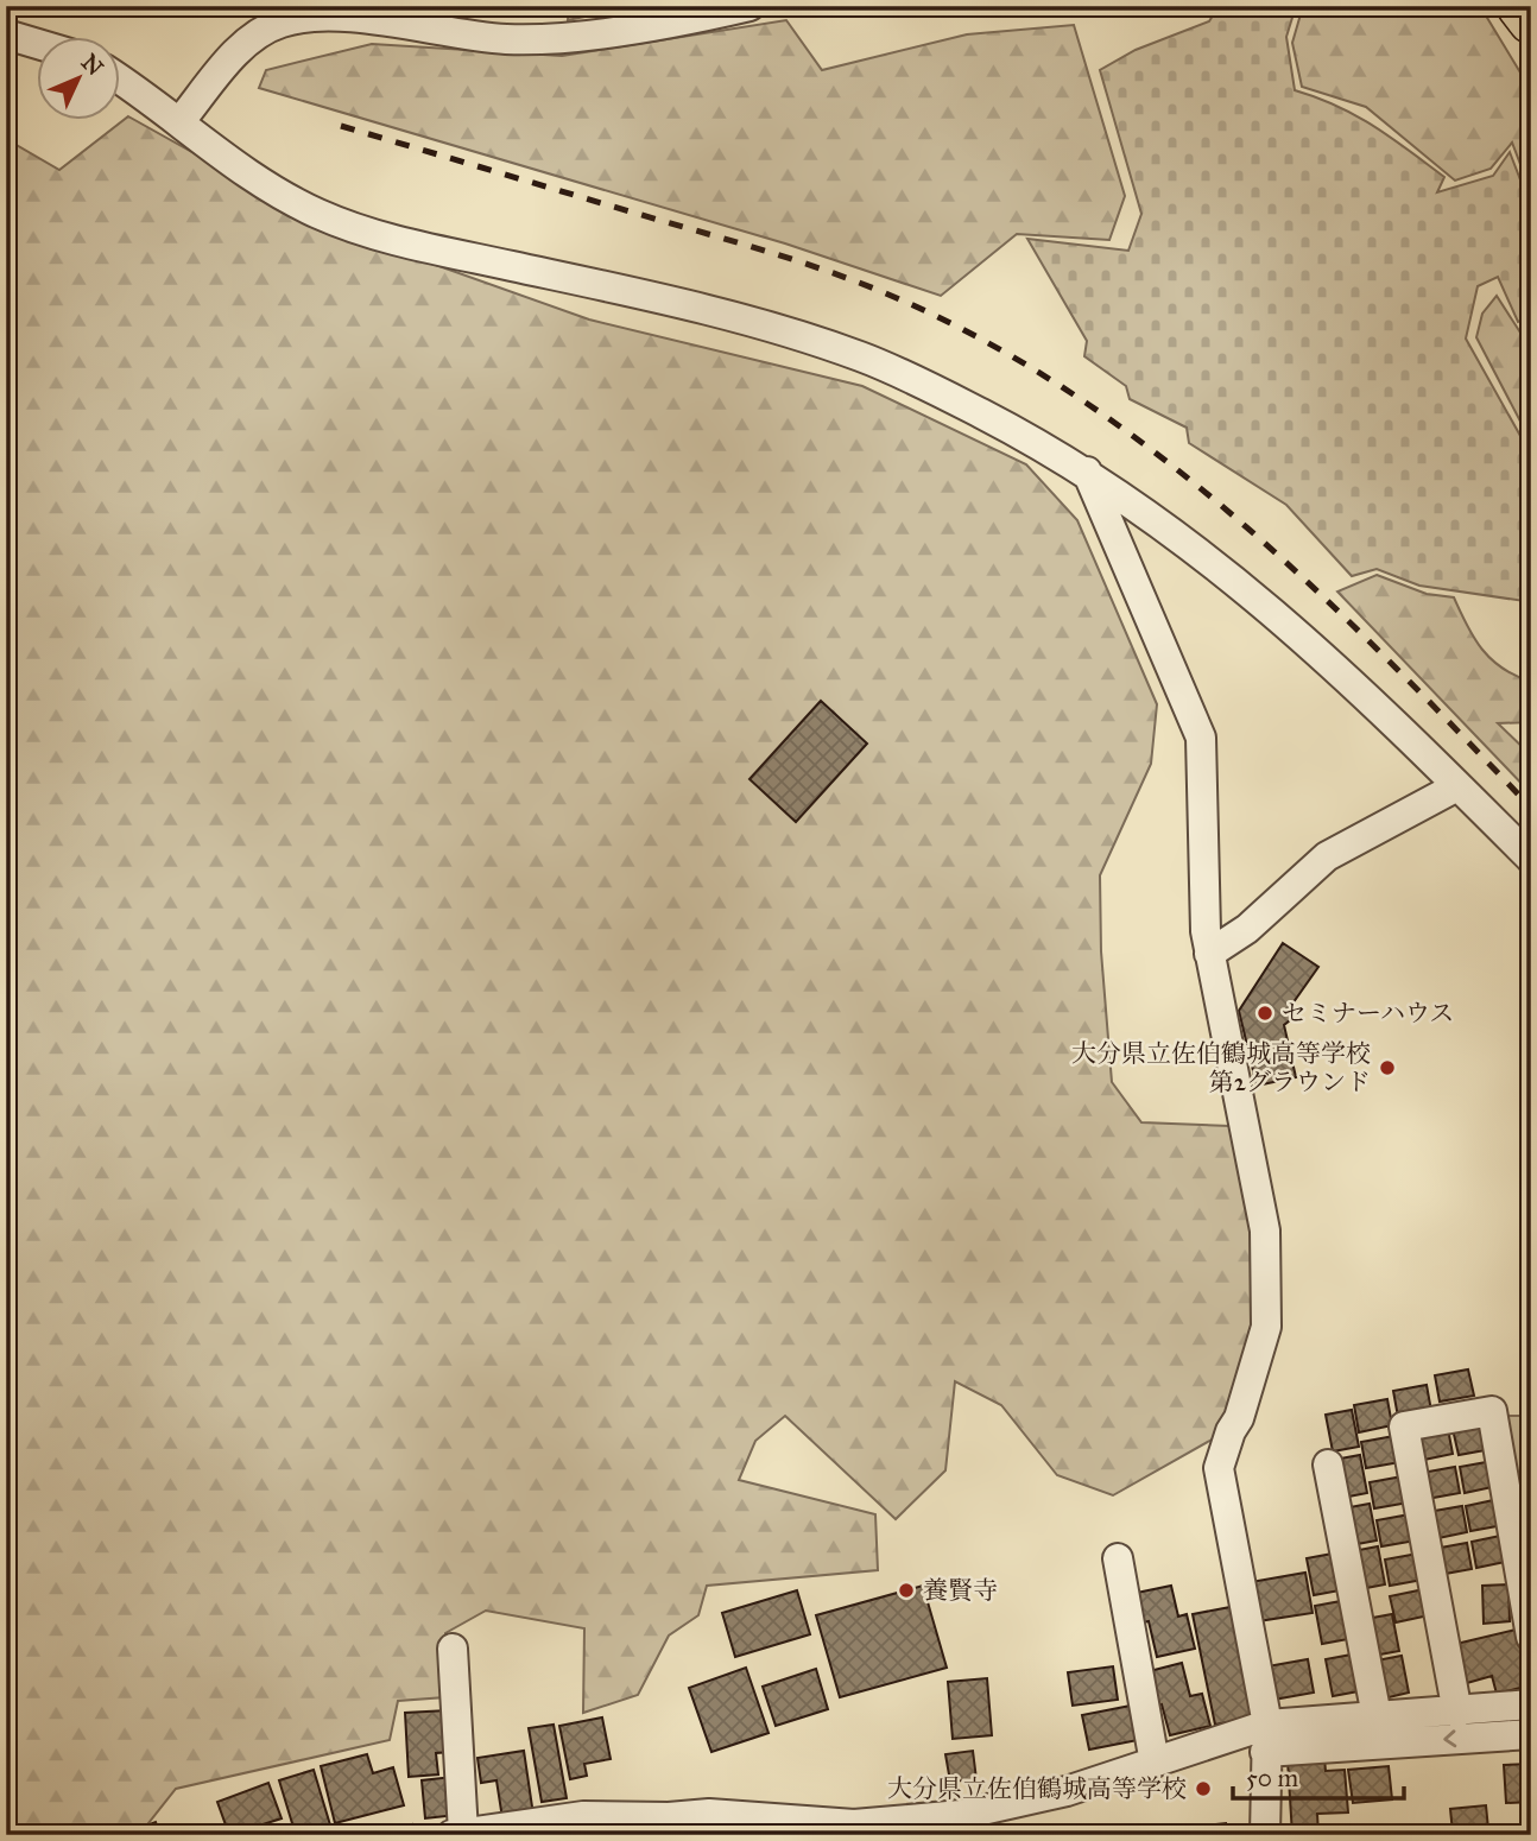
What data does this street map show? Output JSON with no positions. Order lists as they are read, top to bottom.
{
  "places": [
    "セミナーハウス",
    "大分県立佐伯鶴城高等学校 第2グラウンド",
    "養賢寺",
    "大分県立佐伯鶴城高等学校"
  ],
  "scale_bar": "50 m",
  "north": "top right"
}
